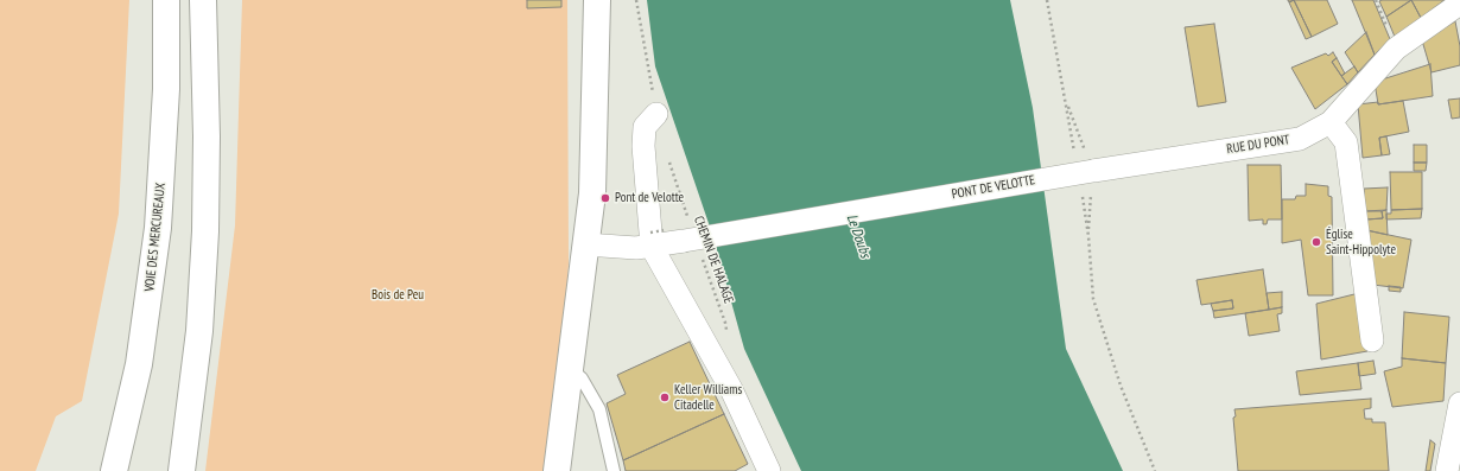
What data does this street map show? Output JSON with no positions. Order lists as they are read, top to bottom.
{
  "streets": {
    "main road": ["VOIE DES MERCUREAUX"],
    "street": ["RUE DU PONT", "PONT DE VELOTTE"],
    "path": ["CHEMIN DE HALAGE"]
  },
  "crossings": [
    ["RUE DU PONT", "PONT DE VELOTTE"],
    ["PONT DE VELOTTE", "CHEMIN DE HALAGE"]
  ],
  "water": ["Le Doubs"],
  "parks": ["Bois de Peu"],
  "places": ["Pont de Velotte", "Église Saint-Hippolyte", "Keller Williams Citadelle"]
}
